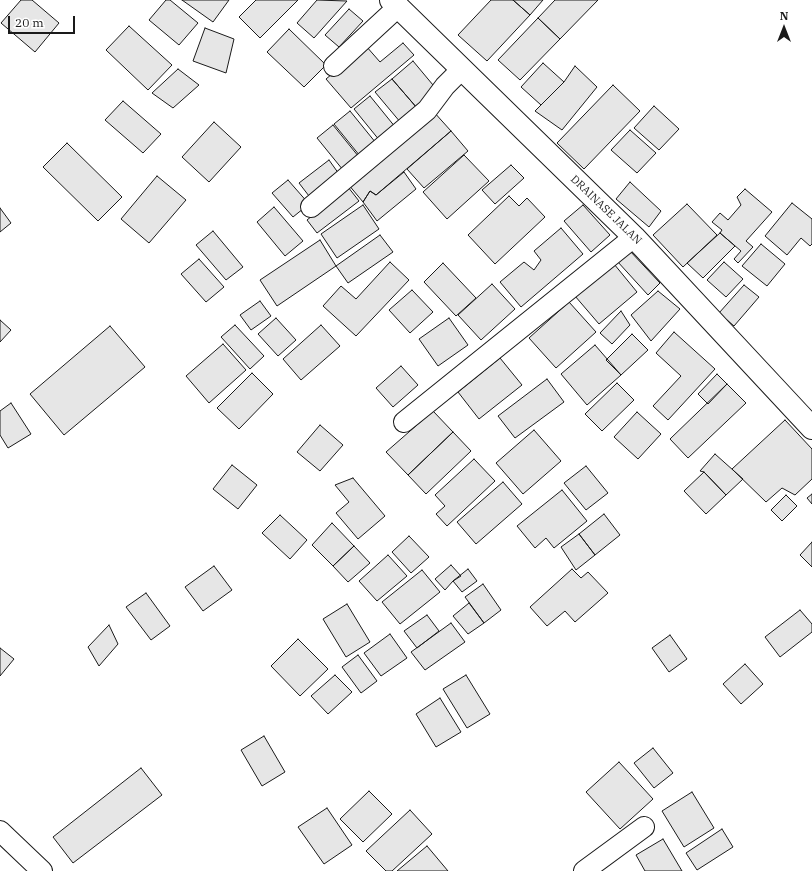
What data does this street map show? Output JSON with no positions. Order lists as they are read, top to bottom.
{
  "streets": {
    "street": ["DRAINASE JALAN"]
  },
  "scale_bar": "20 m",
  "north": "top"
}
